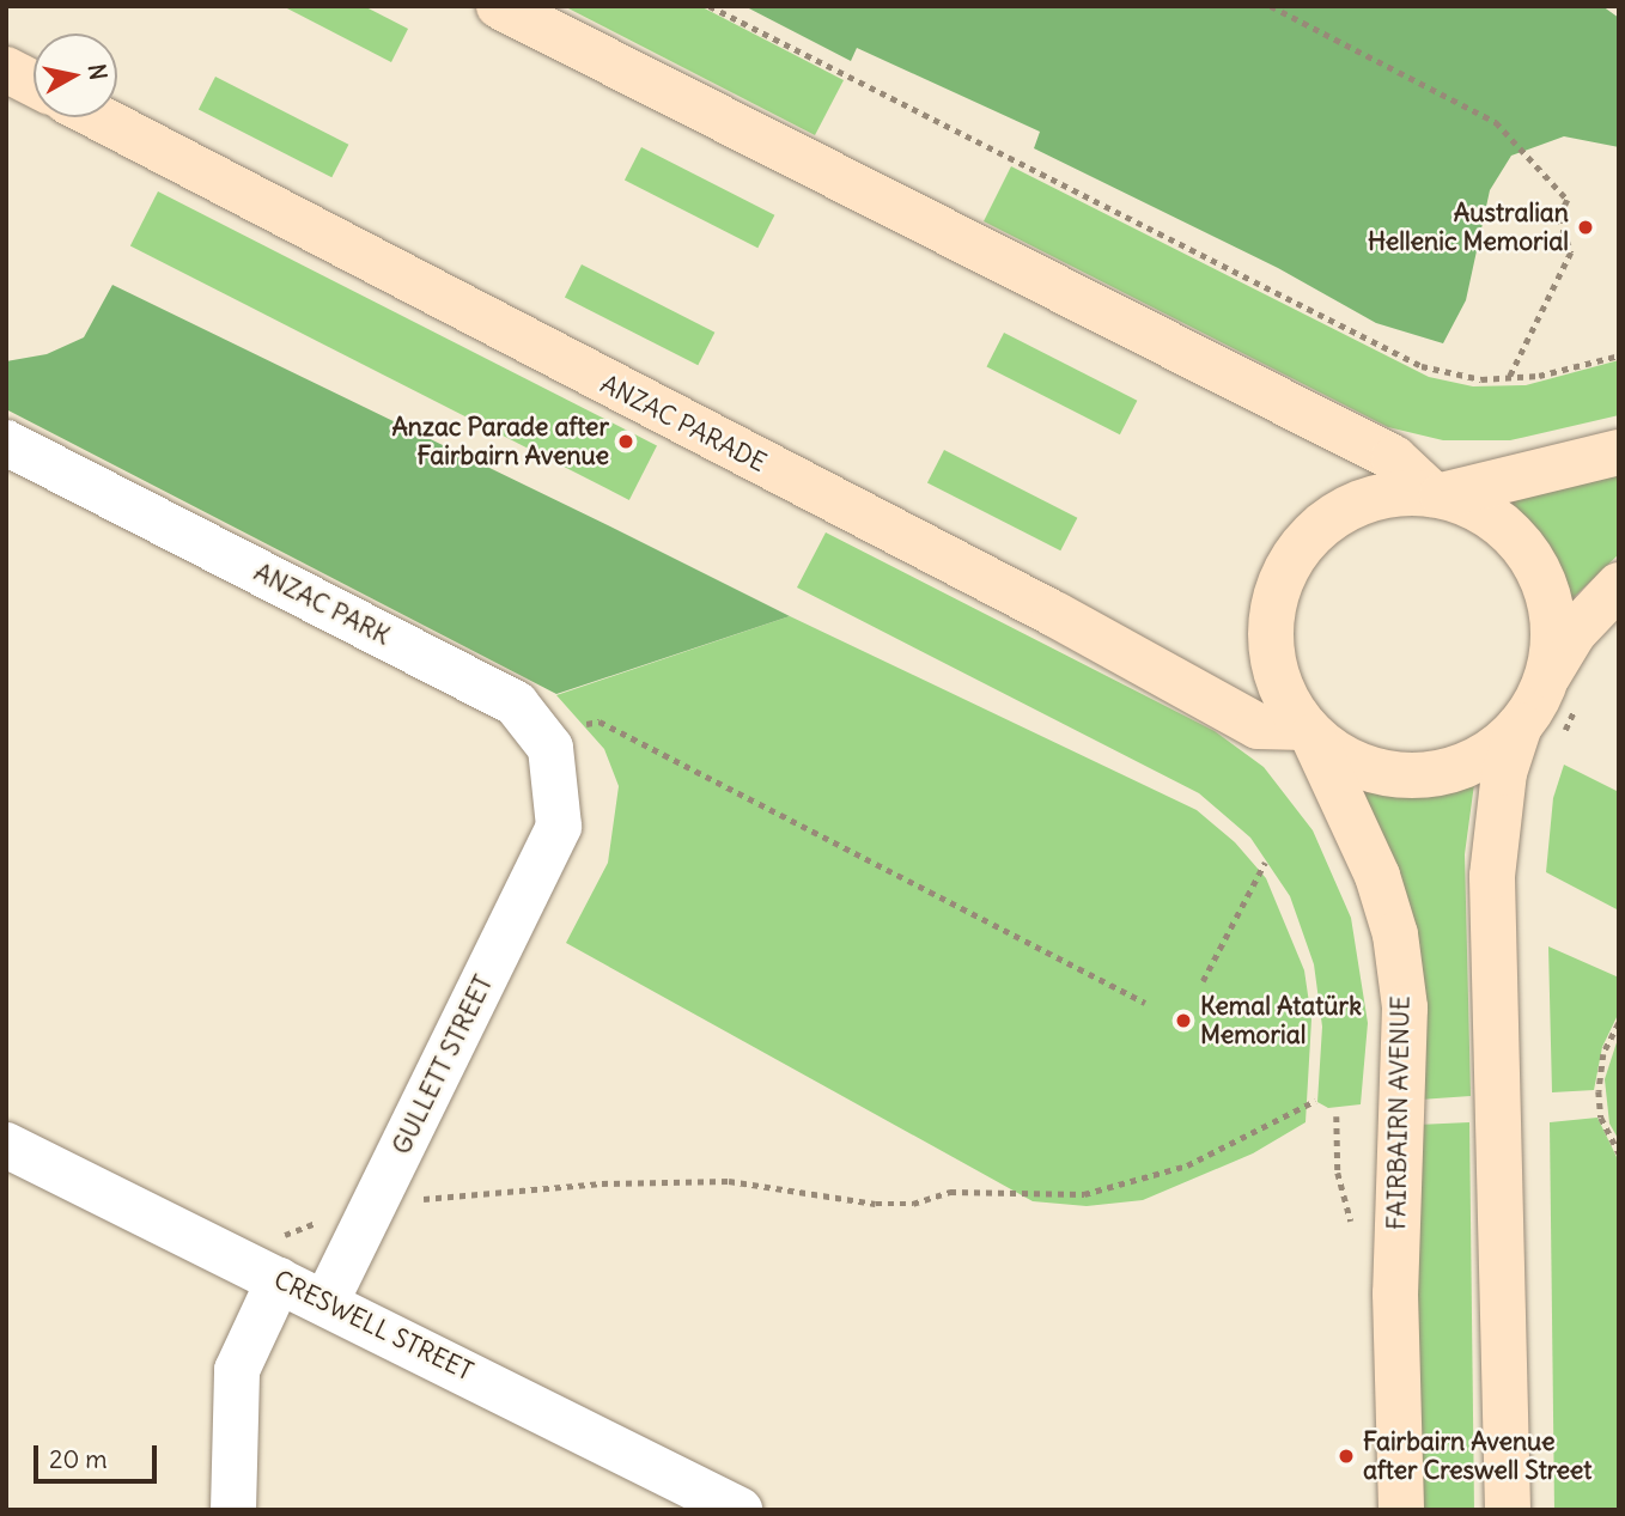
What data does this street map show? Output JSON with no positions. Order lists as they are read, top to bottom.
{
  "streets": {
    "main road": ["ANZAC PARADE", "FAIRBAIRN AVENUE"],
    "street": ["ANZAC PARK", "GULLETT STREET", "CRESWELL STREET"]
  },
  "crossings": [
    ["ANZAC PARADE", "FAIRBAIRN AVENUE"],
    ["ANZAC PARK", "GULLETT STREET"],
    ["GULLETT STREET", "CRESWELL STREET"]
  ],
  "places": [
    "Australian Hellenic Memorial",
    "Anzac Parade after Fairbairn Avenue",
    "Kemal Atatürk Memorial",
    "Fairbairn Avenue after Creswell Street"
  ],
  "scale_bar": "20 m",
  "north": "right"
}
